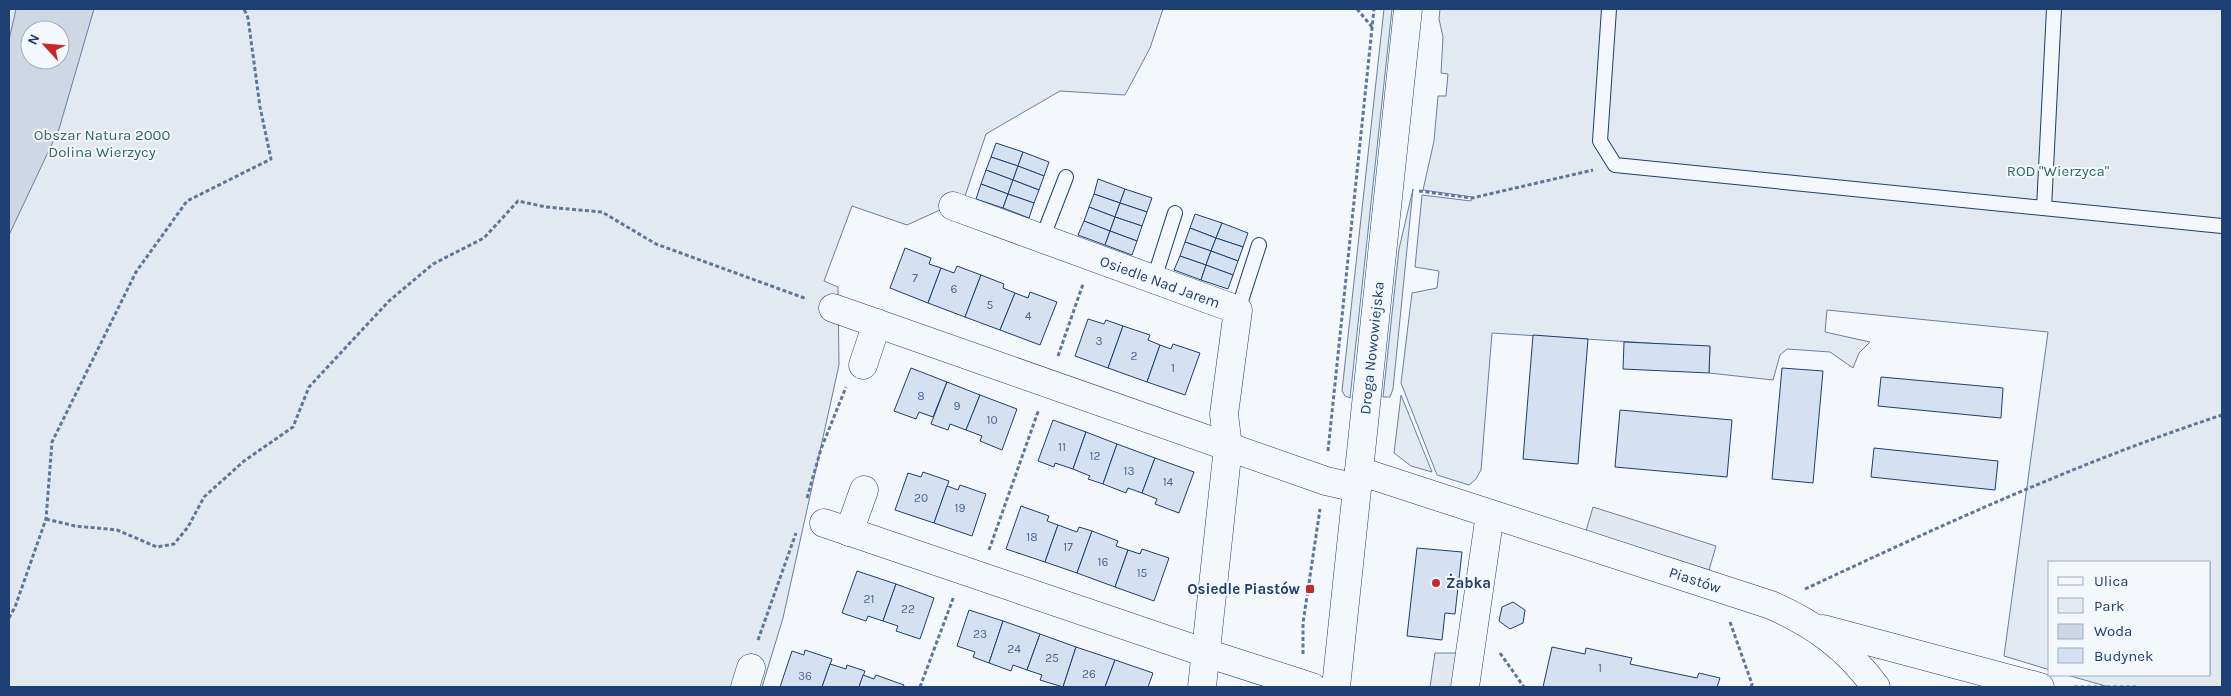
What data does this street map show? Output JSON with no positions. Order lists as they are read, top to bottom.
{
  "streets": {
    "street": ["Osiedle Nad Jarem", "Droga Nowowiejska", "Piastów"]
  },
  "crossings": [
    ["Droga Nowowiejska", "Piastów"]
  ],
  "parks": ["Obszar Natura 2000 Dolina Wierzycy", "ROD \"Wierzyca\""],
  "places": {
    "other": ["Żabka"],
    "transit": ["Osiedle Piastów"]
  },
  "house_numbers": [
    "7",
    "6",
    "5",
    "4",
    "3",
    "2",
    "1",
    "8",
    "9",
    "10",
    "11",
    "12",
    "13",
    "14",
    "20",
    "19",
    "18",
    "17",
    "16",
    "15",
    "21",
    "22",
    "23",
    "24",
    "25",
    "1",
    "26",
    "36"
  ],
  "legend": [
    "Ulica",
    "Park",
    "Woda",
    "Budynek"
  ],
  "north": "top left"
}
